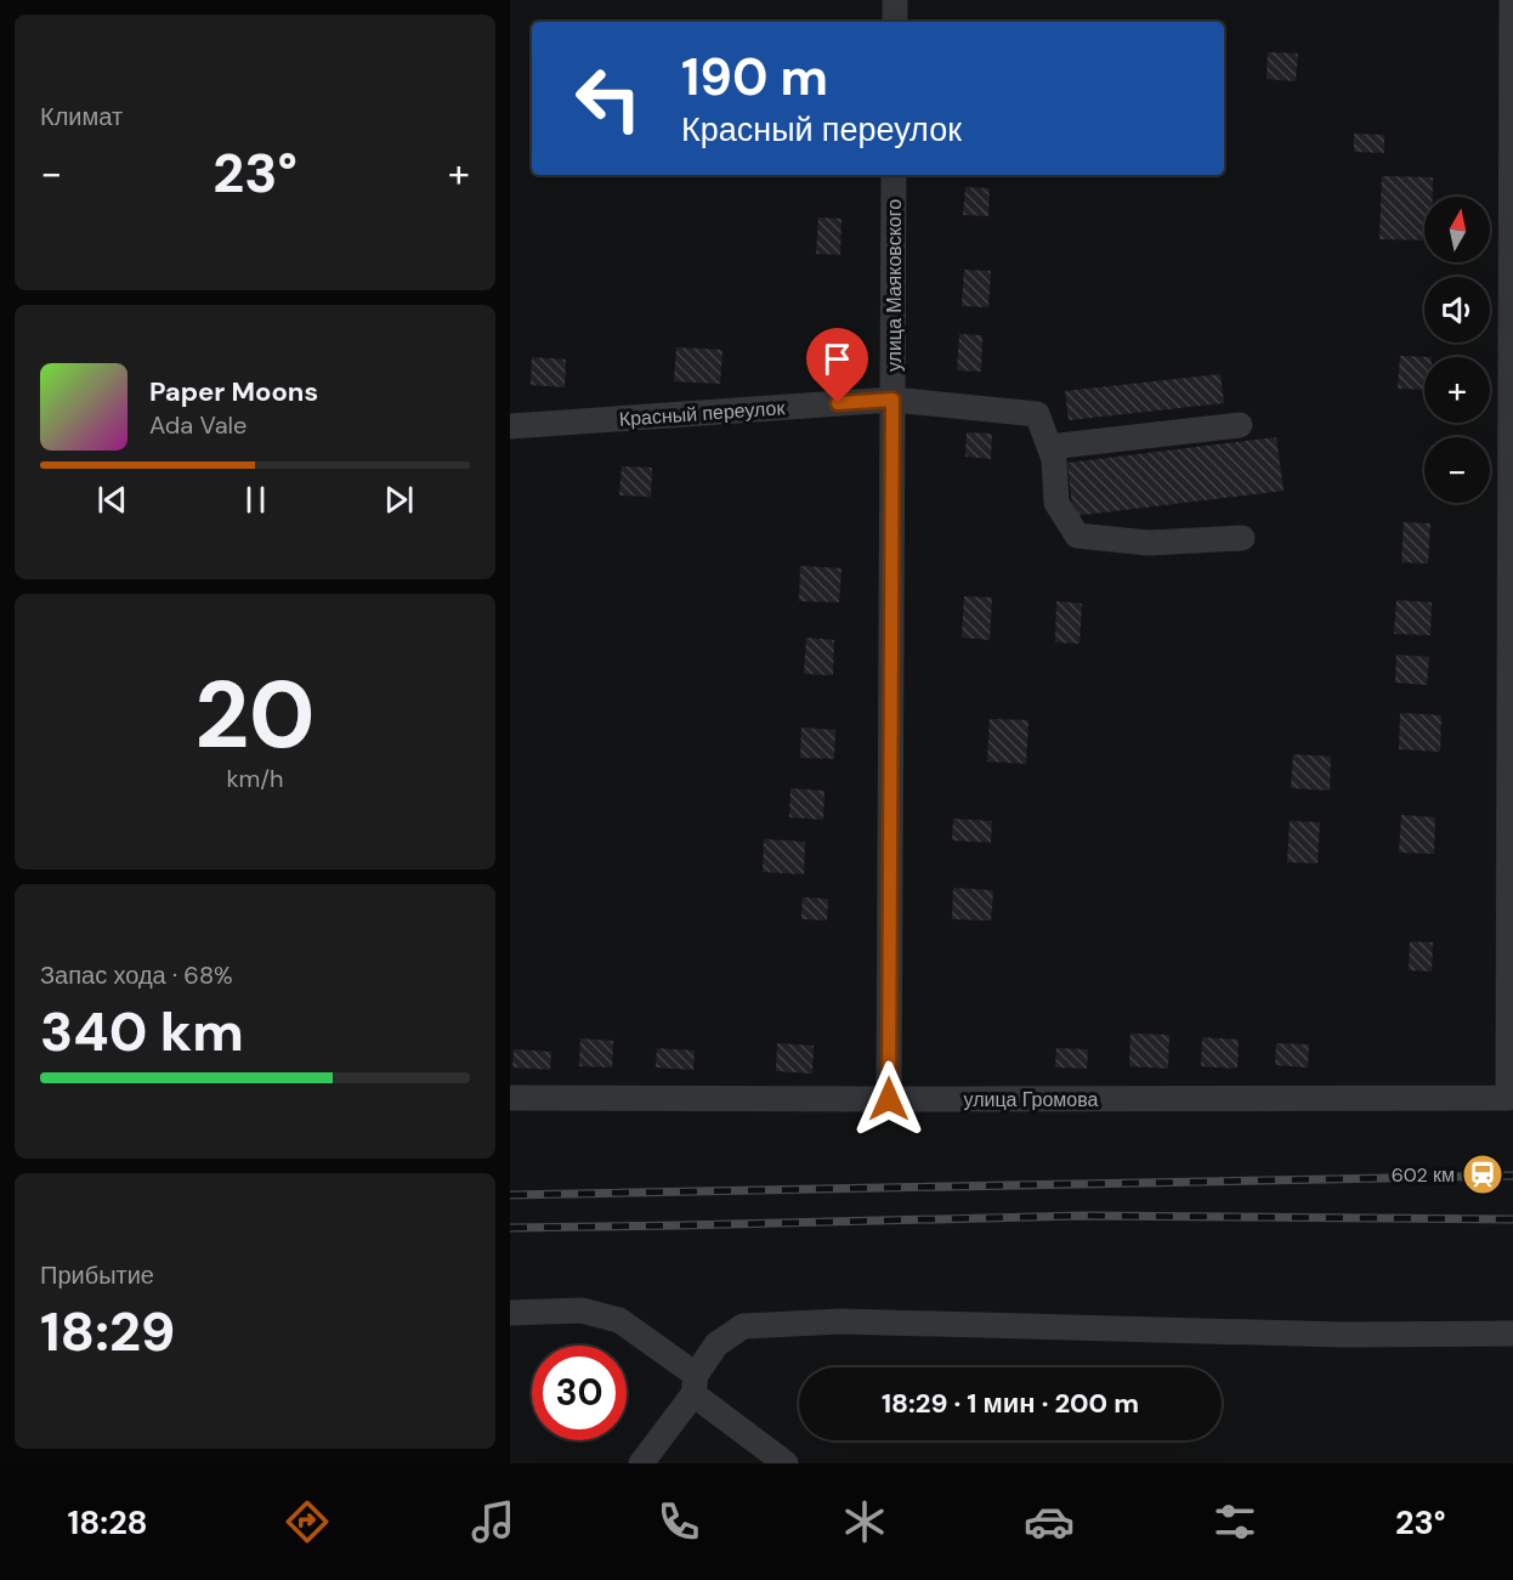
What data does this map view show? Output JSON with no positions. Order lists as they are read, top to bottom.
{
  "streets": {
    "street": ["улица Маяковского", "Красный переулок", "улица Громова"]
  },
  "crossings": [
    ["улица Маяковского", "Красный переулок"],
    ["улица Маяковского", "улица Громова"]
  ],
  "places": {
    "station": ["602 км"]
  },
  "north": "top",
  "page": {
    "tile": [
      "Климат",
      ["20", "km/h"],
      ["Запас хода · 68%", "340 km"],
      ["Прибытие", "18:29"]
    ],
    "turn": ["190 m", "Красный переулок"],
    "heat": ["−", "23°", "+"],
    "map_buttons": ["+", "−"],
    "song": ["Paper Moons", "Ada Vale"],
    "limit": "30",
    "trip": "18:29 · 1 мин · 200 m",
    "tabs": ["18:28", "23°"]
  }
}
